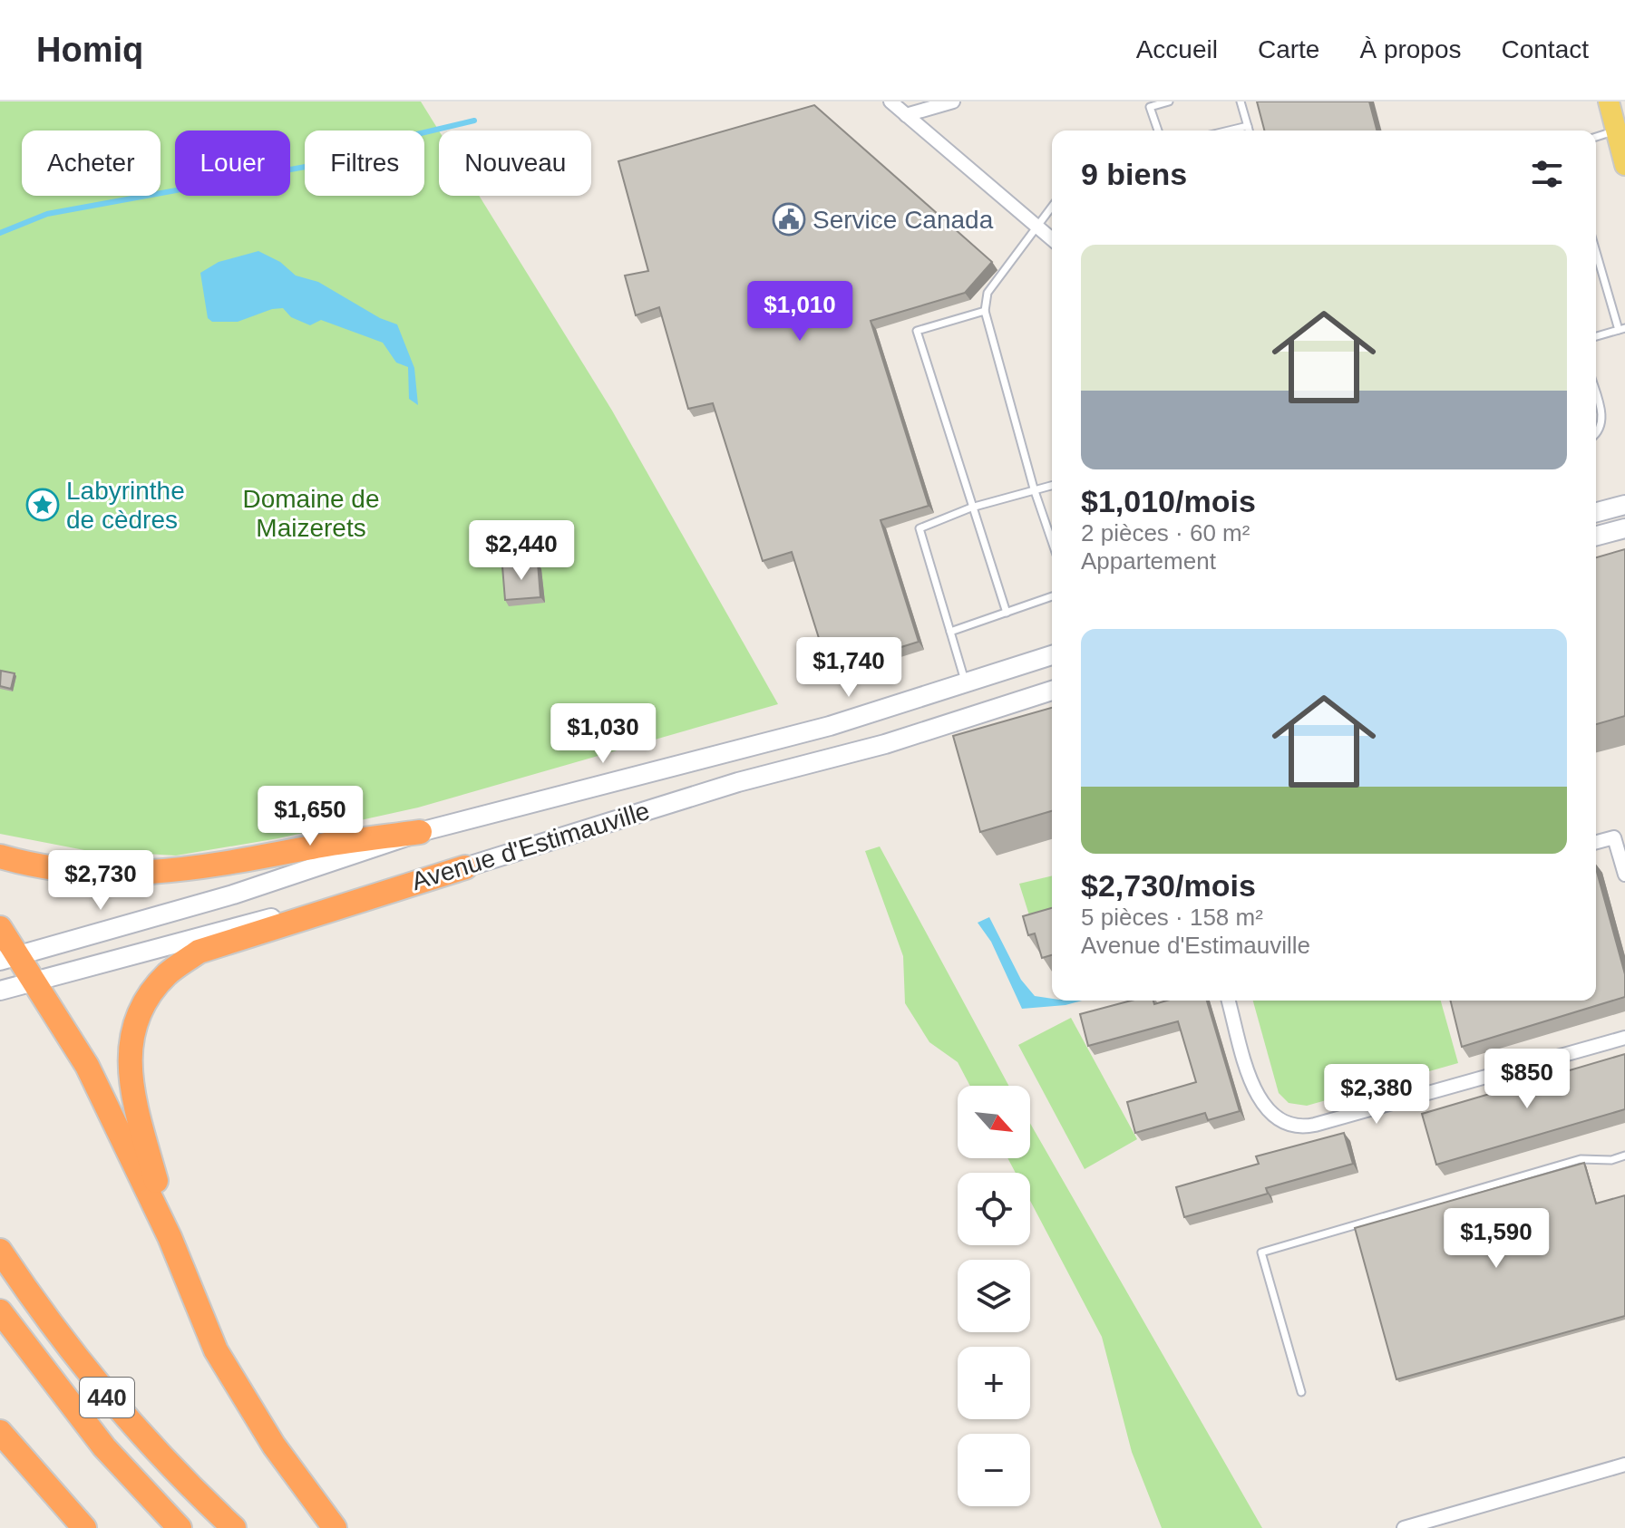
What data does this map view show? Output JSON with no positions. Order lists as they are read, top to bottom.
{
  "streets": {
    "highway": ["440"],
    "main road": ["Avenue d'Estimauville"]
  },
  "parks": ["Domaine de Maizerets"],
  "places": {
    "public building": ["Service Canada"],
    "place": ["Labyrinthe de cèdres"]
  },
  "north": "bottom right",
  "page": {
    "header": "Homiq",
    "nav": [
      "Accueil",
      "Carte",
      "À propos",
      "Contact"
    ],
    "chip": [
      "Acheter",
      "Louer",
      "Filtres",
      "Nouveau"
    ],
    "heading": "9 biens",
    "list": [
      {
        "name": "$1,010/mois",
        "note": "2 pièces · 60 m² · Appartement"
      },
      {
        "name": "$2,730/mois",
        "note": "5 pièces · 158 m² · Avenue d'Estimauville"
      }
    ],
    "price": [
      "$1,010",
      "$2,440",
      "$1,740",
      "$1,030",
      "$1,650",
      "$2,730",
      "$850",
      "$2,380",
      "$1,590"
    ],
    "map_buttons": ["+", "−"]
  }
}
